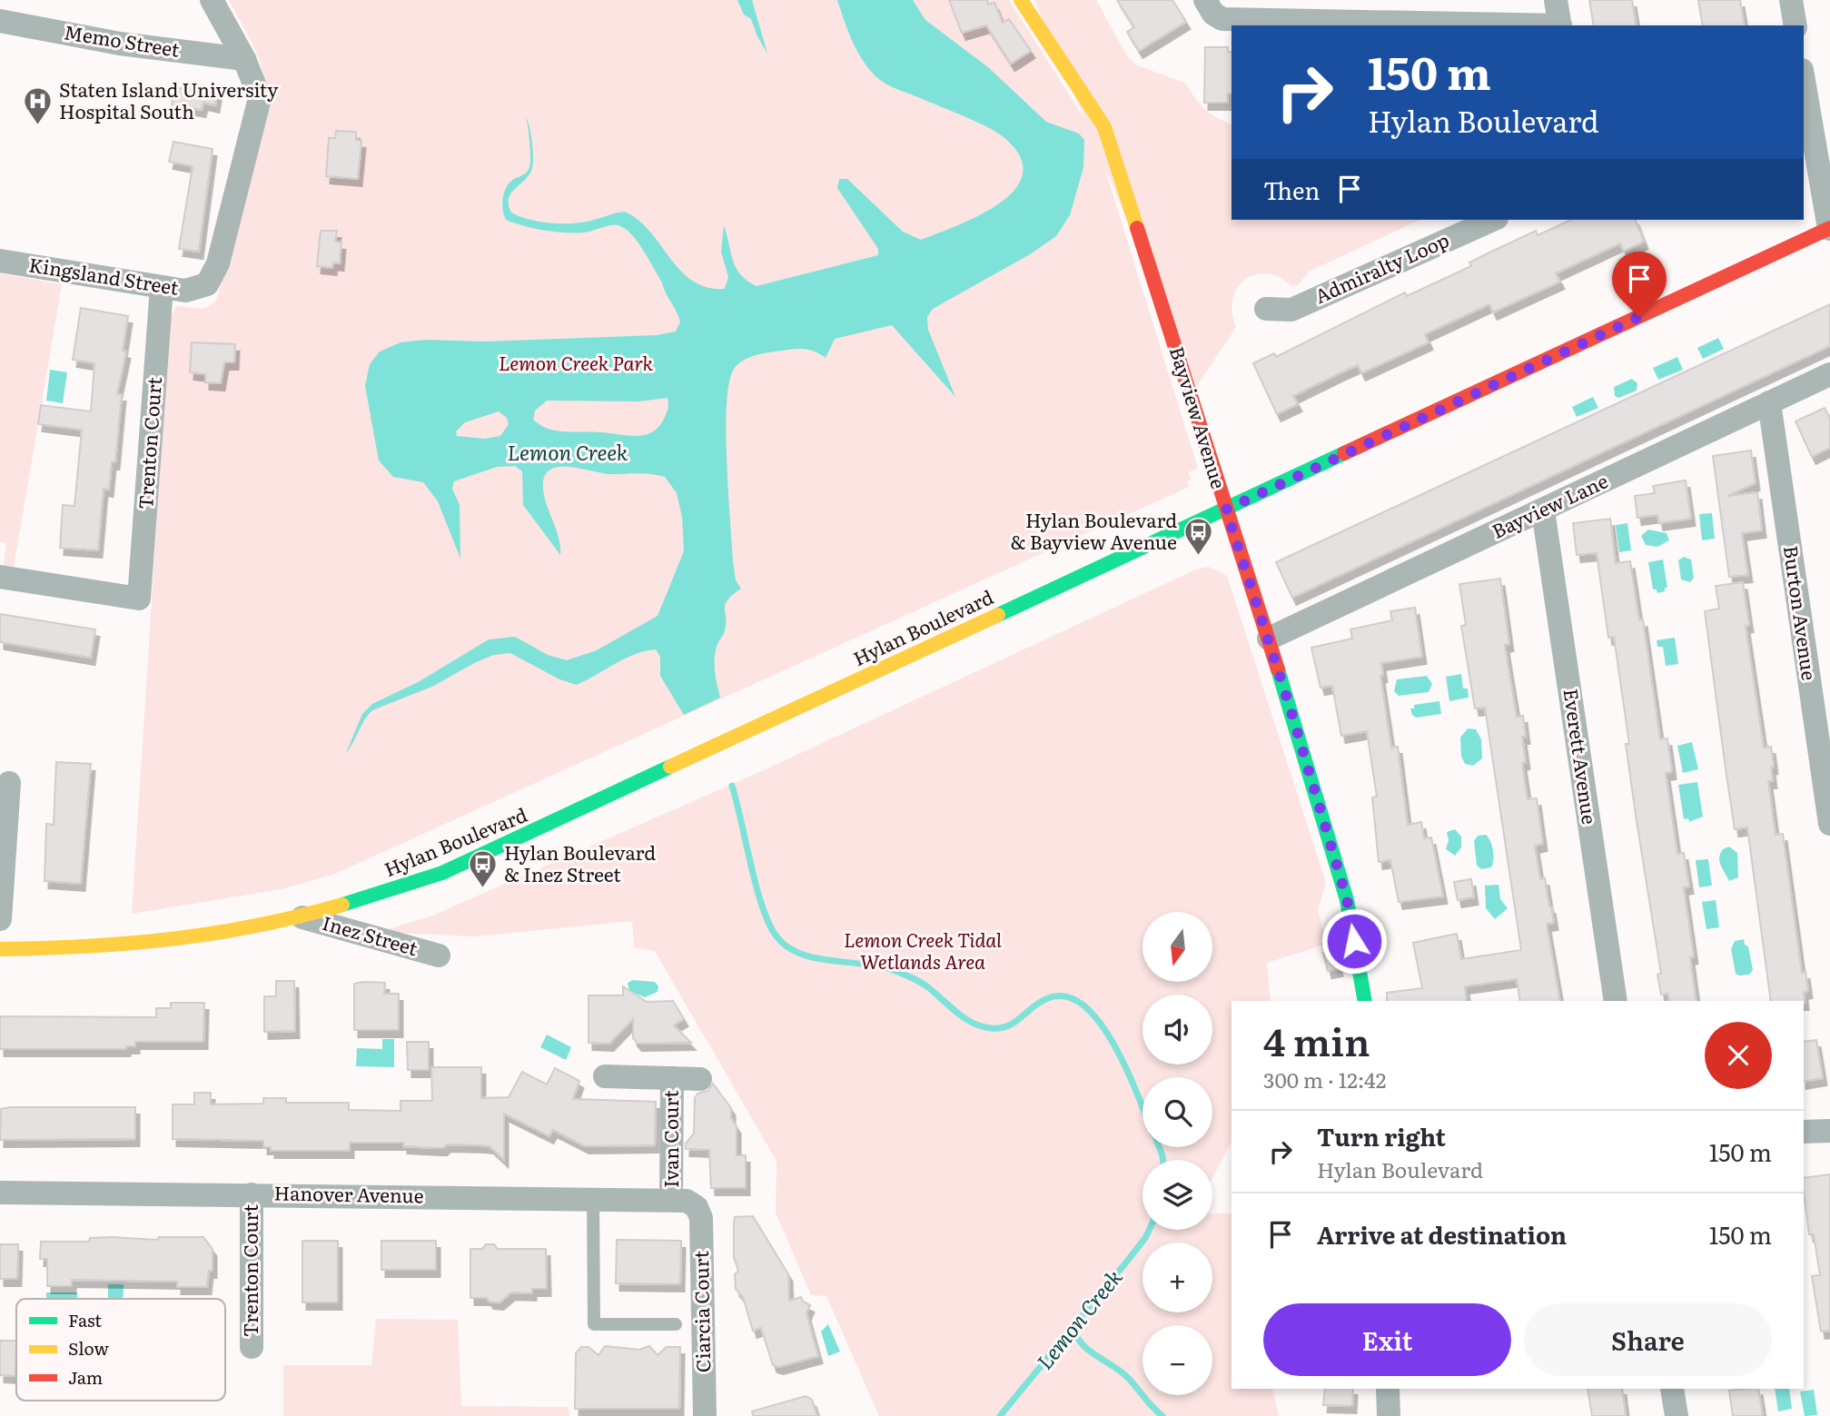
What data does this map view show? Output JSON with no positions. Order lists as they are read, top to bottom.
{
  "streets": {
    "main road": ["Bayview Avenue", "Hylan Boulevard"],
    "street": [
      "Memo Street",
      "Admiralty Loop",
      "Kingsland Street",
      "Trenton Court",
      "Bayview Lane",
      "Burton Avenue",
      "Everett Avenue",
      "Inez Street",
      "Ivan Court",
      "Hanover Avenue",
      "Ciarcia Court"
    ]
  },
  "crossings": [
    ["Memo Street", "Kingsland Street"],
    ["Kingsland Street", "Trenton Court"],
    ["Bayview Avenue", "Bayview Lane"],
    ["Bayview Avenue", "Hylan Boulevard"],
    ["Trenton Court", "Hanover Avenue"],
    ["Bayview Lane", "Burton Avenue"],
    ["Bayview Lane", "Everett Avenue"],
    ["Hylan Boulevard", "Inez Street"],
    ["Ivan Court", "Hanover Avenue"],
    ["Hanover Avenue", "Ciarcia Court"]
  ],
  "water": ["Lemon Creek"],
  "parks": ["Lemon Creek Park", "Lemon Creek Tidal Wetlands Area"],
  "places": {
    "hospital": ["Staten Island University Hospital South"],
    "bus stop": ["Hylan Boulevard & Bayview Avenue", "Hylan Boulevard & Inez Street"]
  },
  "legend": ["Fast", "Slow", "Jam"],
  "north": "bottom",
  "page": {
    "turn": ["150 m", "Hylan Boulevard"],
    "then": "Then",
    "map_buttons": ["+", "−"],
    "heading": ["4 min", "300 m · 12:42"],
    "list": [
      {
        "name": "Turn right",
        "note": "Hylan Boulevard",
        "value": "150 m"
      },
      {
        "name": "Arrive at destination",
        "value": "150 m"
      }
    ],
    "buttons": ["Exit", "Share"]
  }
}
